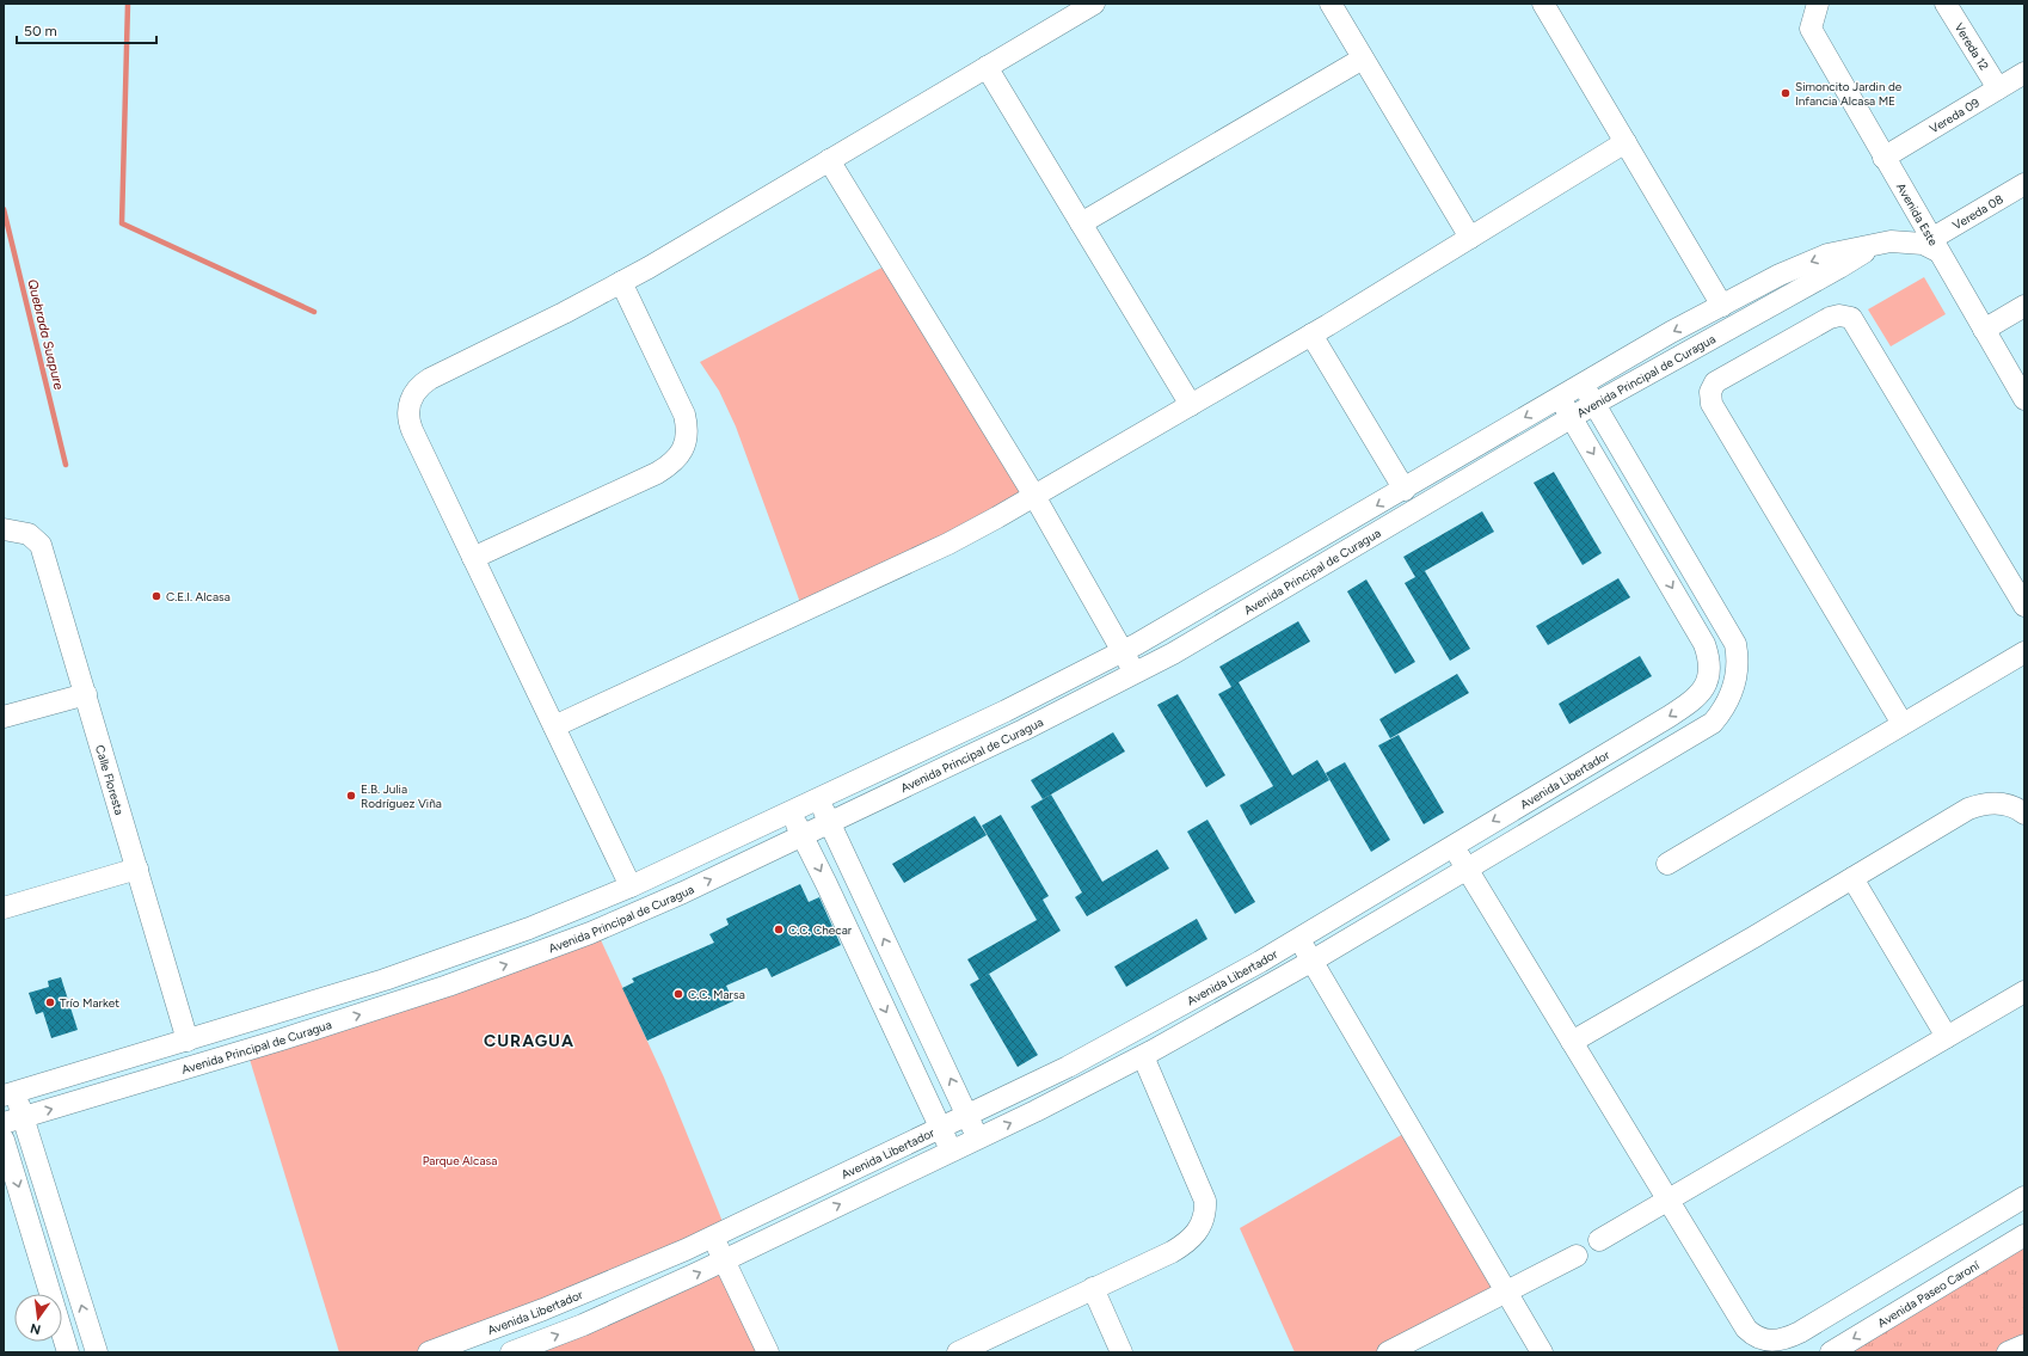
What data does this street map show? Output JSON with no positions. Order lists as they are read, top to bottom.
{
  "streets": {
    "street": [
      "Vereda 12",
      "Vereda 09",
      "Vereda 08",
      "Avenida Este",
      "Avenida Principal de Curagua",
      "Avenida Libertador",
      "Calle Floresta",
      "Avenida Paseo Caroní"
    ]
  },
  "crossings": [
    ["Vereda 12", "Vereda 09"],
    ["Vereda 09", "Avenida Este"],
    ["Vereda 08", "Avenida Este"],
    ["Vereda 08", "Avenida Principal de Curagua"],
    ["Avenida Este", "Avenida Principal de Curagua"],
    ["Avenida Principal de Curagua", "Avenida Libertador"],
    ["Avenida Principal de Curagua", "Calle Floresta"]
  ],
  "one_way": ["Avenida Paseo Caroní"],
  "districts": ["CURAGUA"],
  "water": ["Quebrada Suapure"],
  "parks": ["Parque Alcasa"],
  "places": [
    "Simoncito Jardin de Infancia Alcasa ME",
    "C.E.I. Alcasa",
    "E.B. Julia Rodríguez Viña",
    "C.C. Checar",
    "C.C. Marsa",
    "Trío Market"
  ],
  "scale_bar": "50 m",
  "north": "bottom"
}
